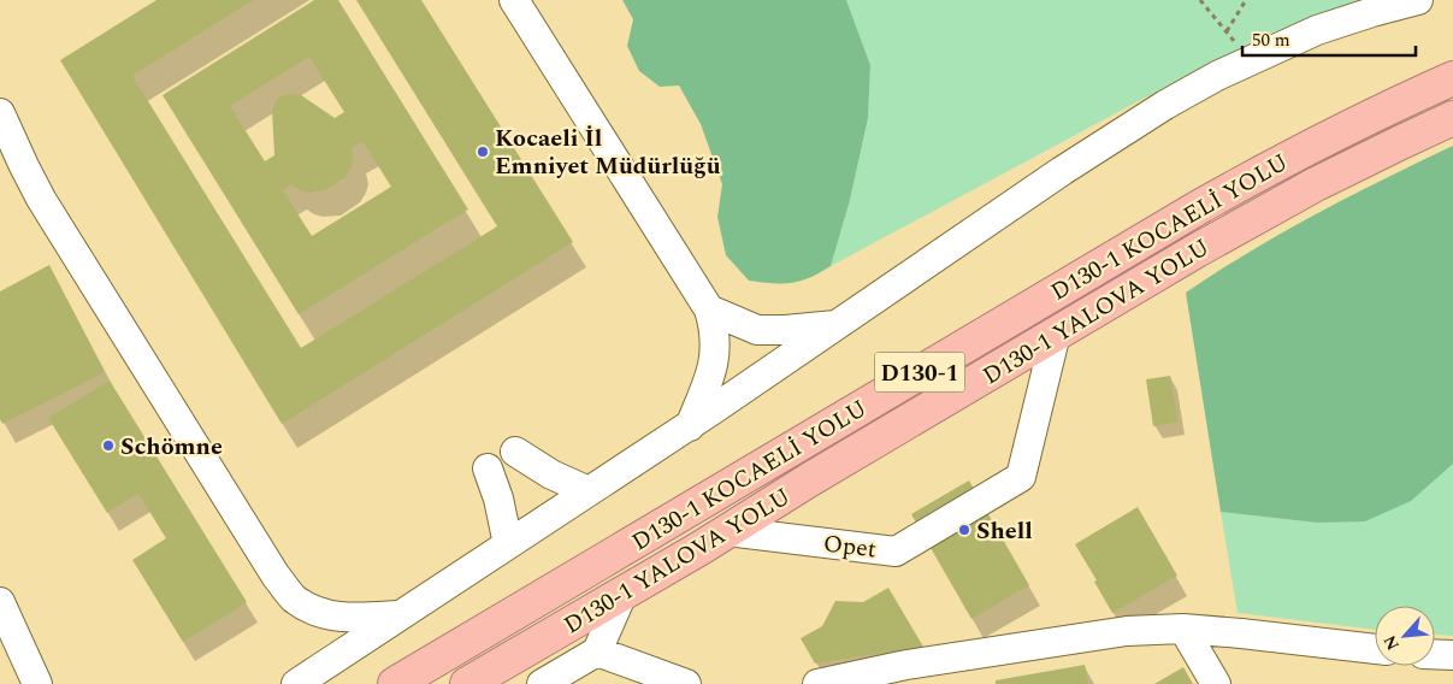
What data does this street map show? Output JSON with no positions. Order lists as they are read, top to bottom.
{
  "streets": {
    "highway": ["D130-1 KOCAELİ YOLU", "D130-1 YALOVA YOLU", "D130-1"],
    "street": ["Opet"]
  },
  "crossings": [
    ["D130-1 YALOVA YOLU", "Opet"]
  ],
  "places": ["Kocaeli İl Emniyet Müdürlüğü", "Schömne", "Shell"],
  "scale_bar": "50 m",
  "north": "bottom left"
}
